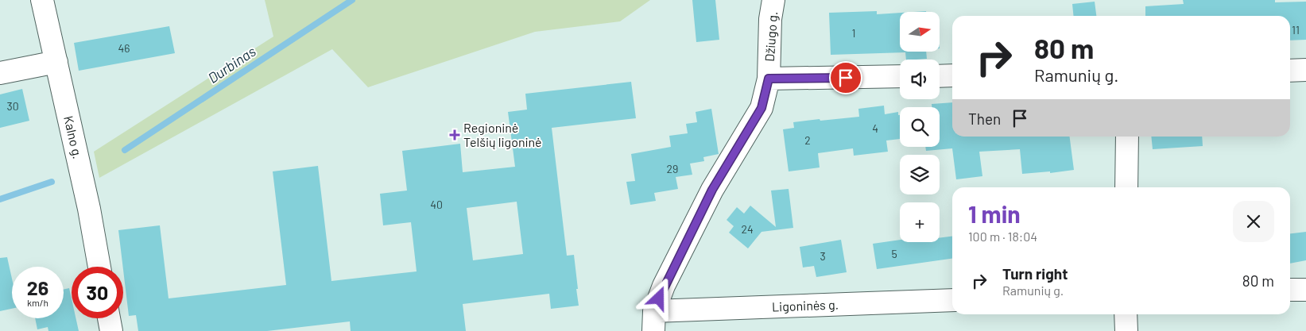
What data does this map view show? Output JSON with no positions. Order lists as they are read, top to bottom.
{
  "streets": {
    "street": ["Džiugo g.", "Kalno g.", "Ligoninės g."]
  },
  "crossings": [
    ["Džiugo g.", "Ligoninės g."]
  ],
  "water": ["Durbinas"],
  "places": {
    "health": ["Regioninė Telšių ligoninė"]
  },
  "house_numbers": [
    "11",
    "1",
    "46",
    "30",
    "4",
    "2",
    "29",
    "40",
    "24",
    "5",
    "3"
  ],
  "north": "right",
  "page": {
    "map_buttons": "+",
    "turn": ["80 m", "Ramunių g."],
    "then": "Then",
    "heading": ["1 min", "100 m · 18:04"],
    "list": [
      {
        "name": "Turn right",
        "note": "Ramunių g.",
        "value": "80 m"
      }
    ],
    "speed": "26 km/h",
    "limit": "30"
  }
}
